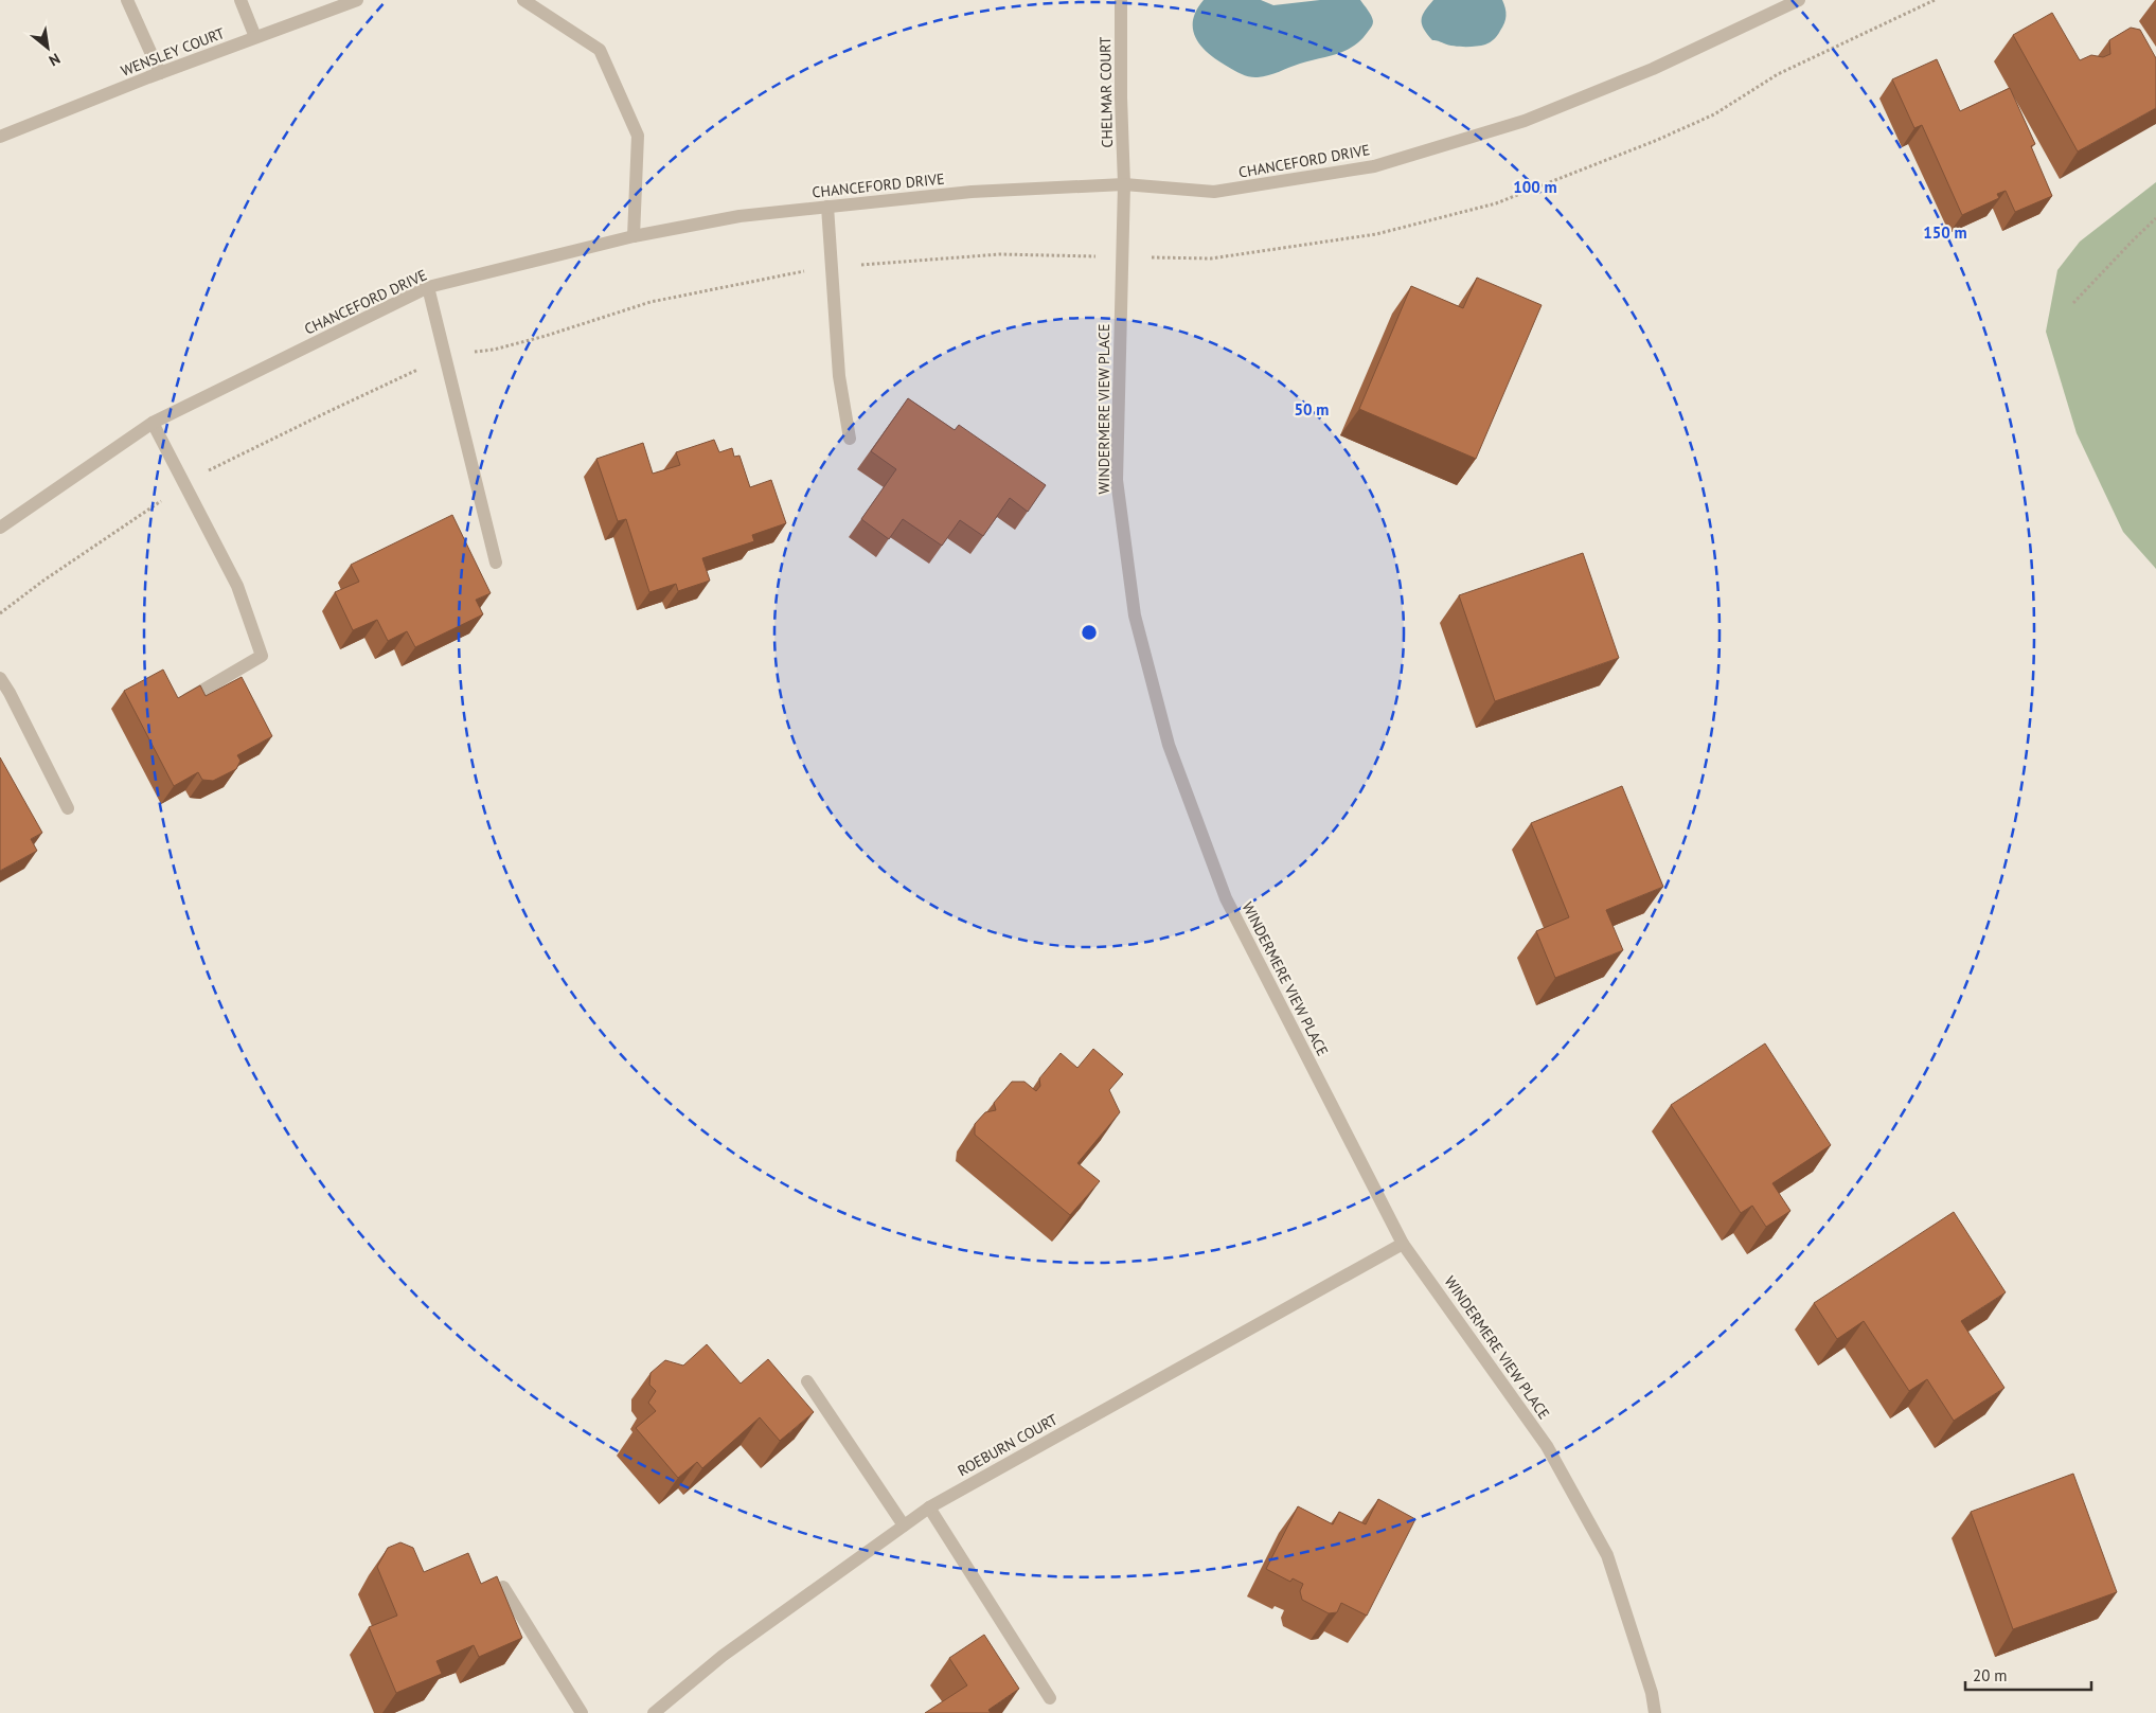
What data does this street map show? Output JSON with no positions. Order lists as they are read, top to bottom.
{
  "streets": {
    "street": [
      "WENSLEY COURT",
      "CHELMAR COURT",
      "CHANCEFORD DRIVE",
      "WINDERMERE VIEW PLACE",
      "ROEBURN COURT"
    ]
  },
  "crossings": [
    ["CHELMAR COURT", "CHANCEFORD DRIVE"],
    ["CHELMAR COURT", "WINDERMERE VIEW PLACE"],
    ["CHANCEFORD DRIVE", "WINDERMERE VIEW PLACE"],
    ["WINDERMERE VIEW PLACE", "ROEBURN COURT"]
  ],
  "scale_bar": "20 m",
  "north": "bottom right",
  "rings": ["100 m", "150 m", "50 m"]
}
